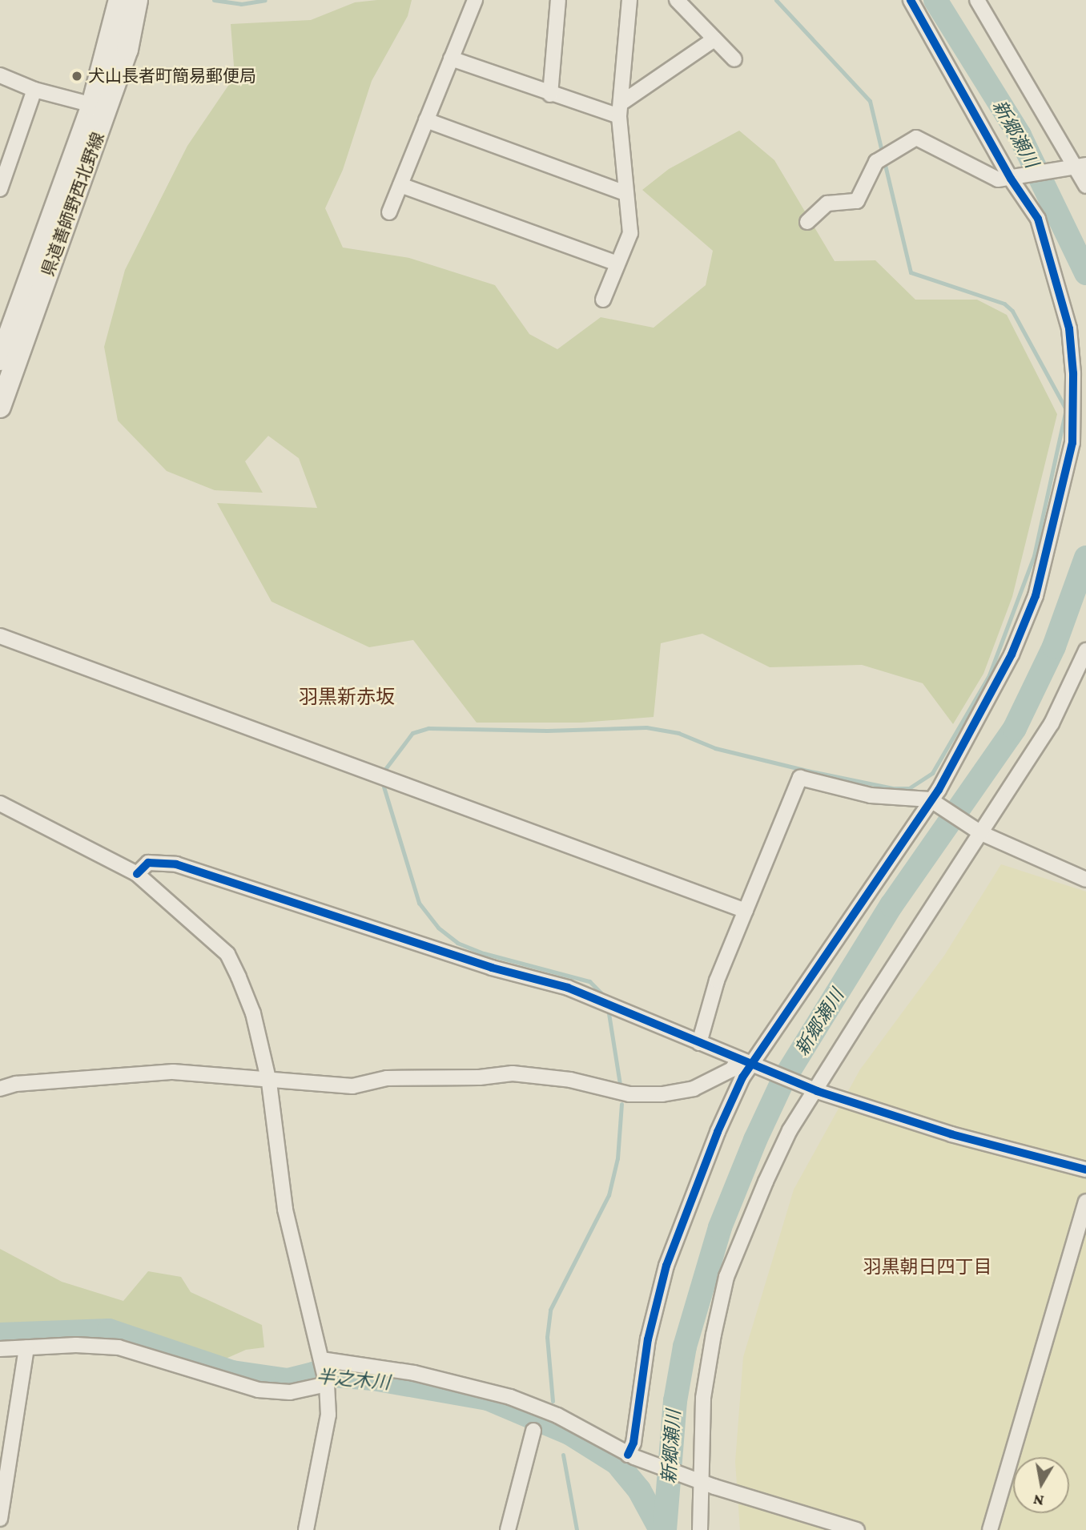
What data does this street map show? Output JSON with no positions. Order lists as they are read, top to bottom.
{
  "streets": {
    "main road": ["県道善師野西北野線"]
  },
  "districts": ["羽黒新赤坂", "羽黒朝日四丁目"],
  "water": ["新郷瀬川", "半之木川"],
  "places": ["犬山長者町簡易郵便局"],
  "north": "bottom"
}
